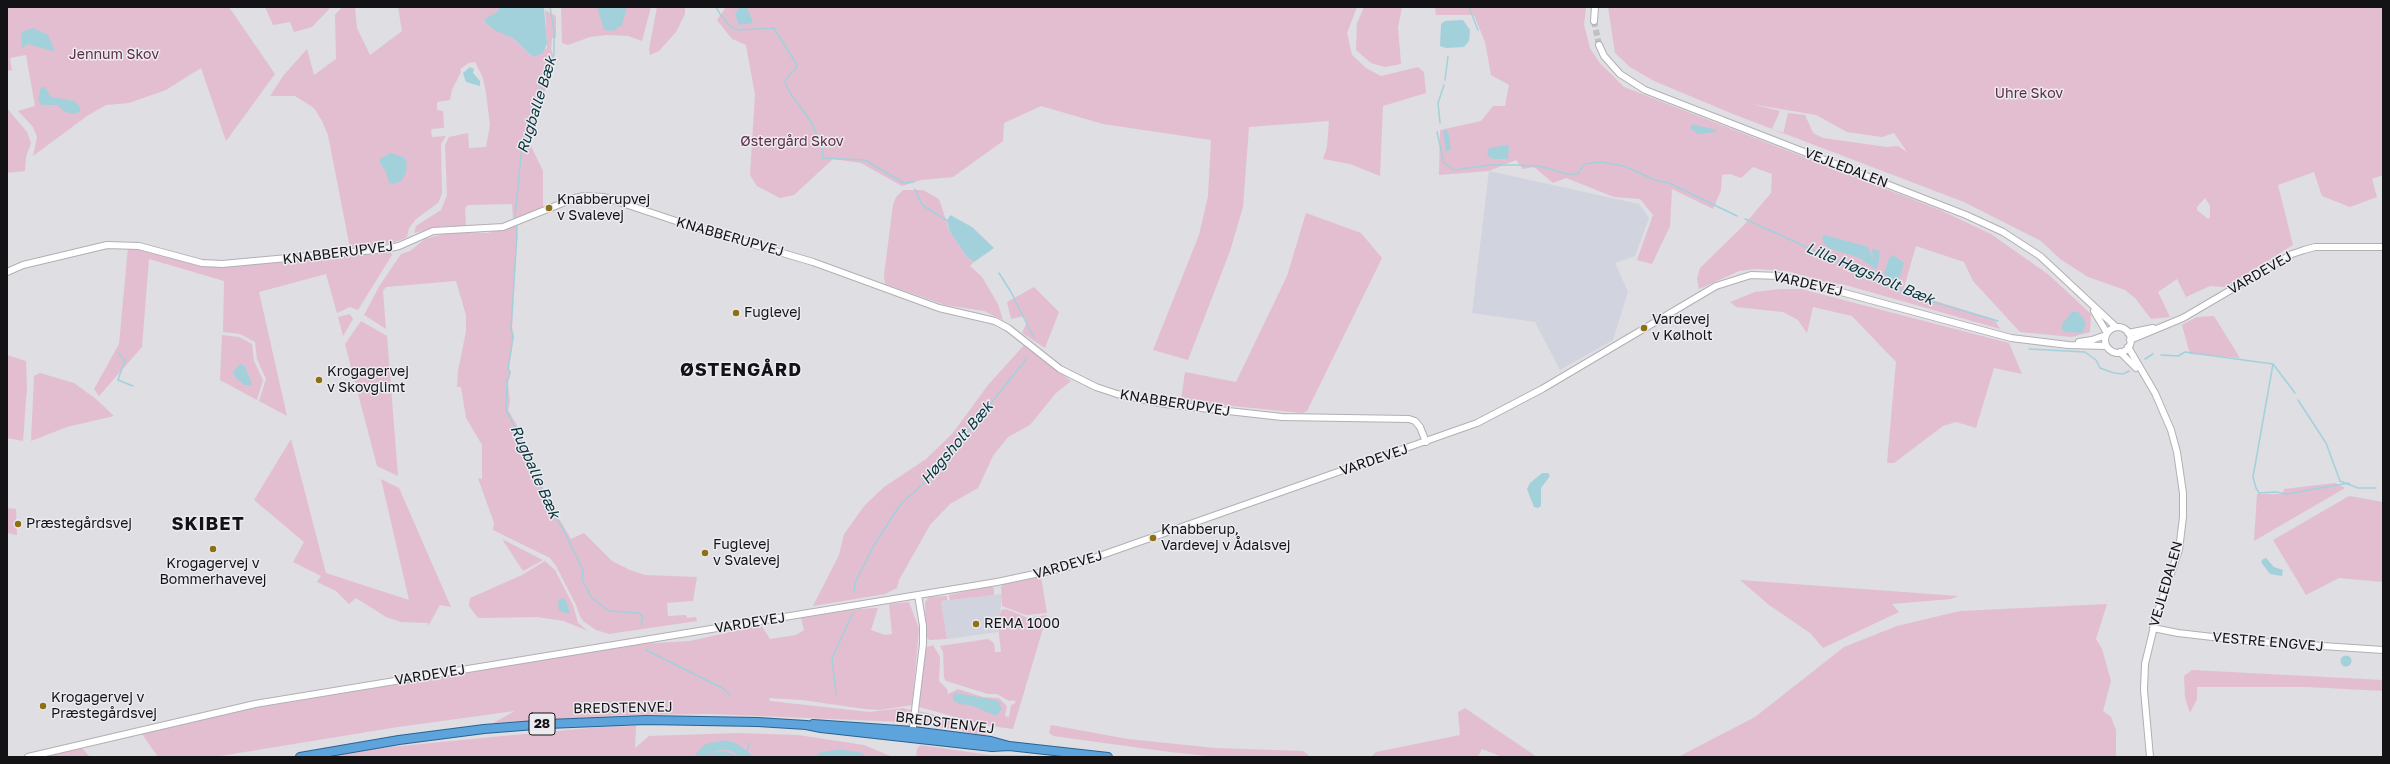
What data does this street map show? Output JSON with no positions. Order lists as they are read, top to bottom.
{
  "streets": {
    "highway": ["BREDSTENVEJ", "28"],
    "street": [
      "VEJLEDALEN",
      "KNABBERUPVEJ",
      "VARDEVEJ",
      "VESTRE ENGVEJ"
    ]
  },
  "crossings": [
    ["VEJLEDALEN", "VARDEVEJ"],
    ["VEJLEDALEN", "VESTRE ENGVEJ"],
    ["KNABBERUPVEJ", "VARDEVEJ"]
  ],
  "districts": ["ØSTENGÅRD", "SKIBET"],
  "water": ["Rugballe Bæk", "Lille Høgsholt Bæk", "Høgsholt Bæk"],
  "parks": ["Jennum Skov", "Uhre Skov", "Østergård Skov"],
  "places": [
    "Knabberupvej v Svalevej",
    "Fuglevej",
    "Vardevej v Kølholt",
    "Krogagervej v Skovglimt",
    "Præstegårdsvej",
    "Knabberup, Vardevej v Ådalsvej",
    "Krogagervej v Bommerhavevej",
    "Fuglevej v Svalevej",
    "REMA 1000",
    "Krogagervej v Præstegårdsvej"
  ]
}
